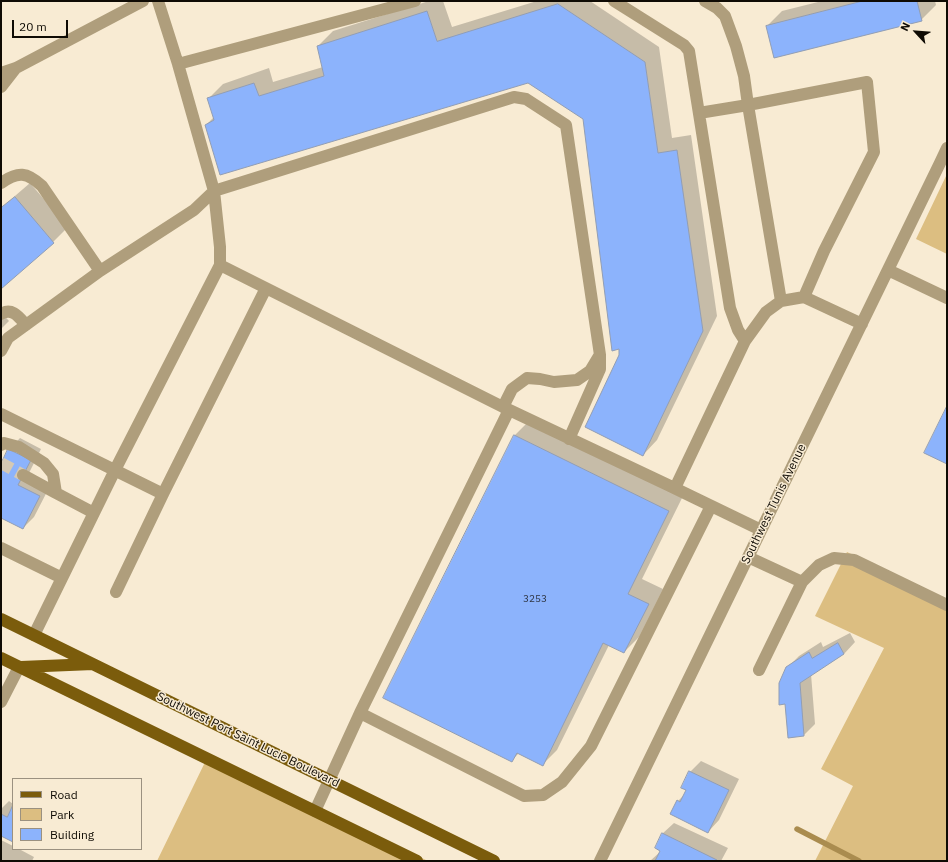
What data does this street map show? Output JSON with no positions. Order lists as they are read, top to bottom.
{
  "streets": {
    "main road": ["Southwest Port Saint Lucie Boulevard"],
    "street": ["Southwest Tunis Avenue"]
  },
  "house_numbers": ["3253"],
  "legend": ["Road", "Park", "Building"],
  "scale_bar": "20 m",
  "north": "top left"
}
